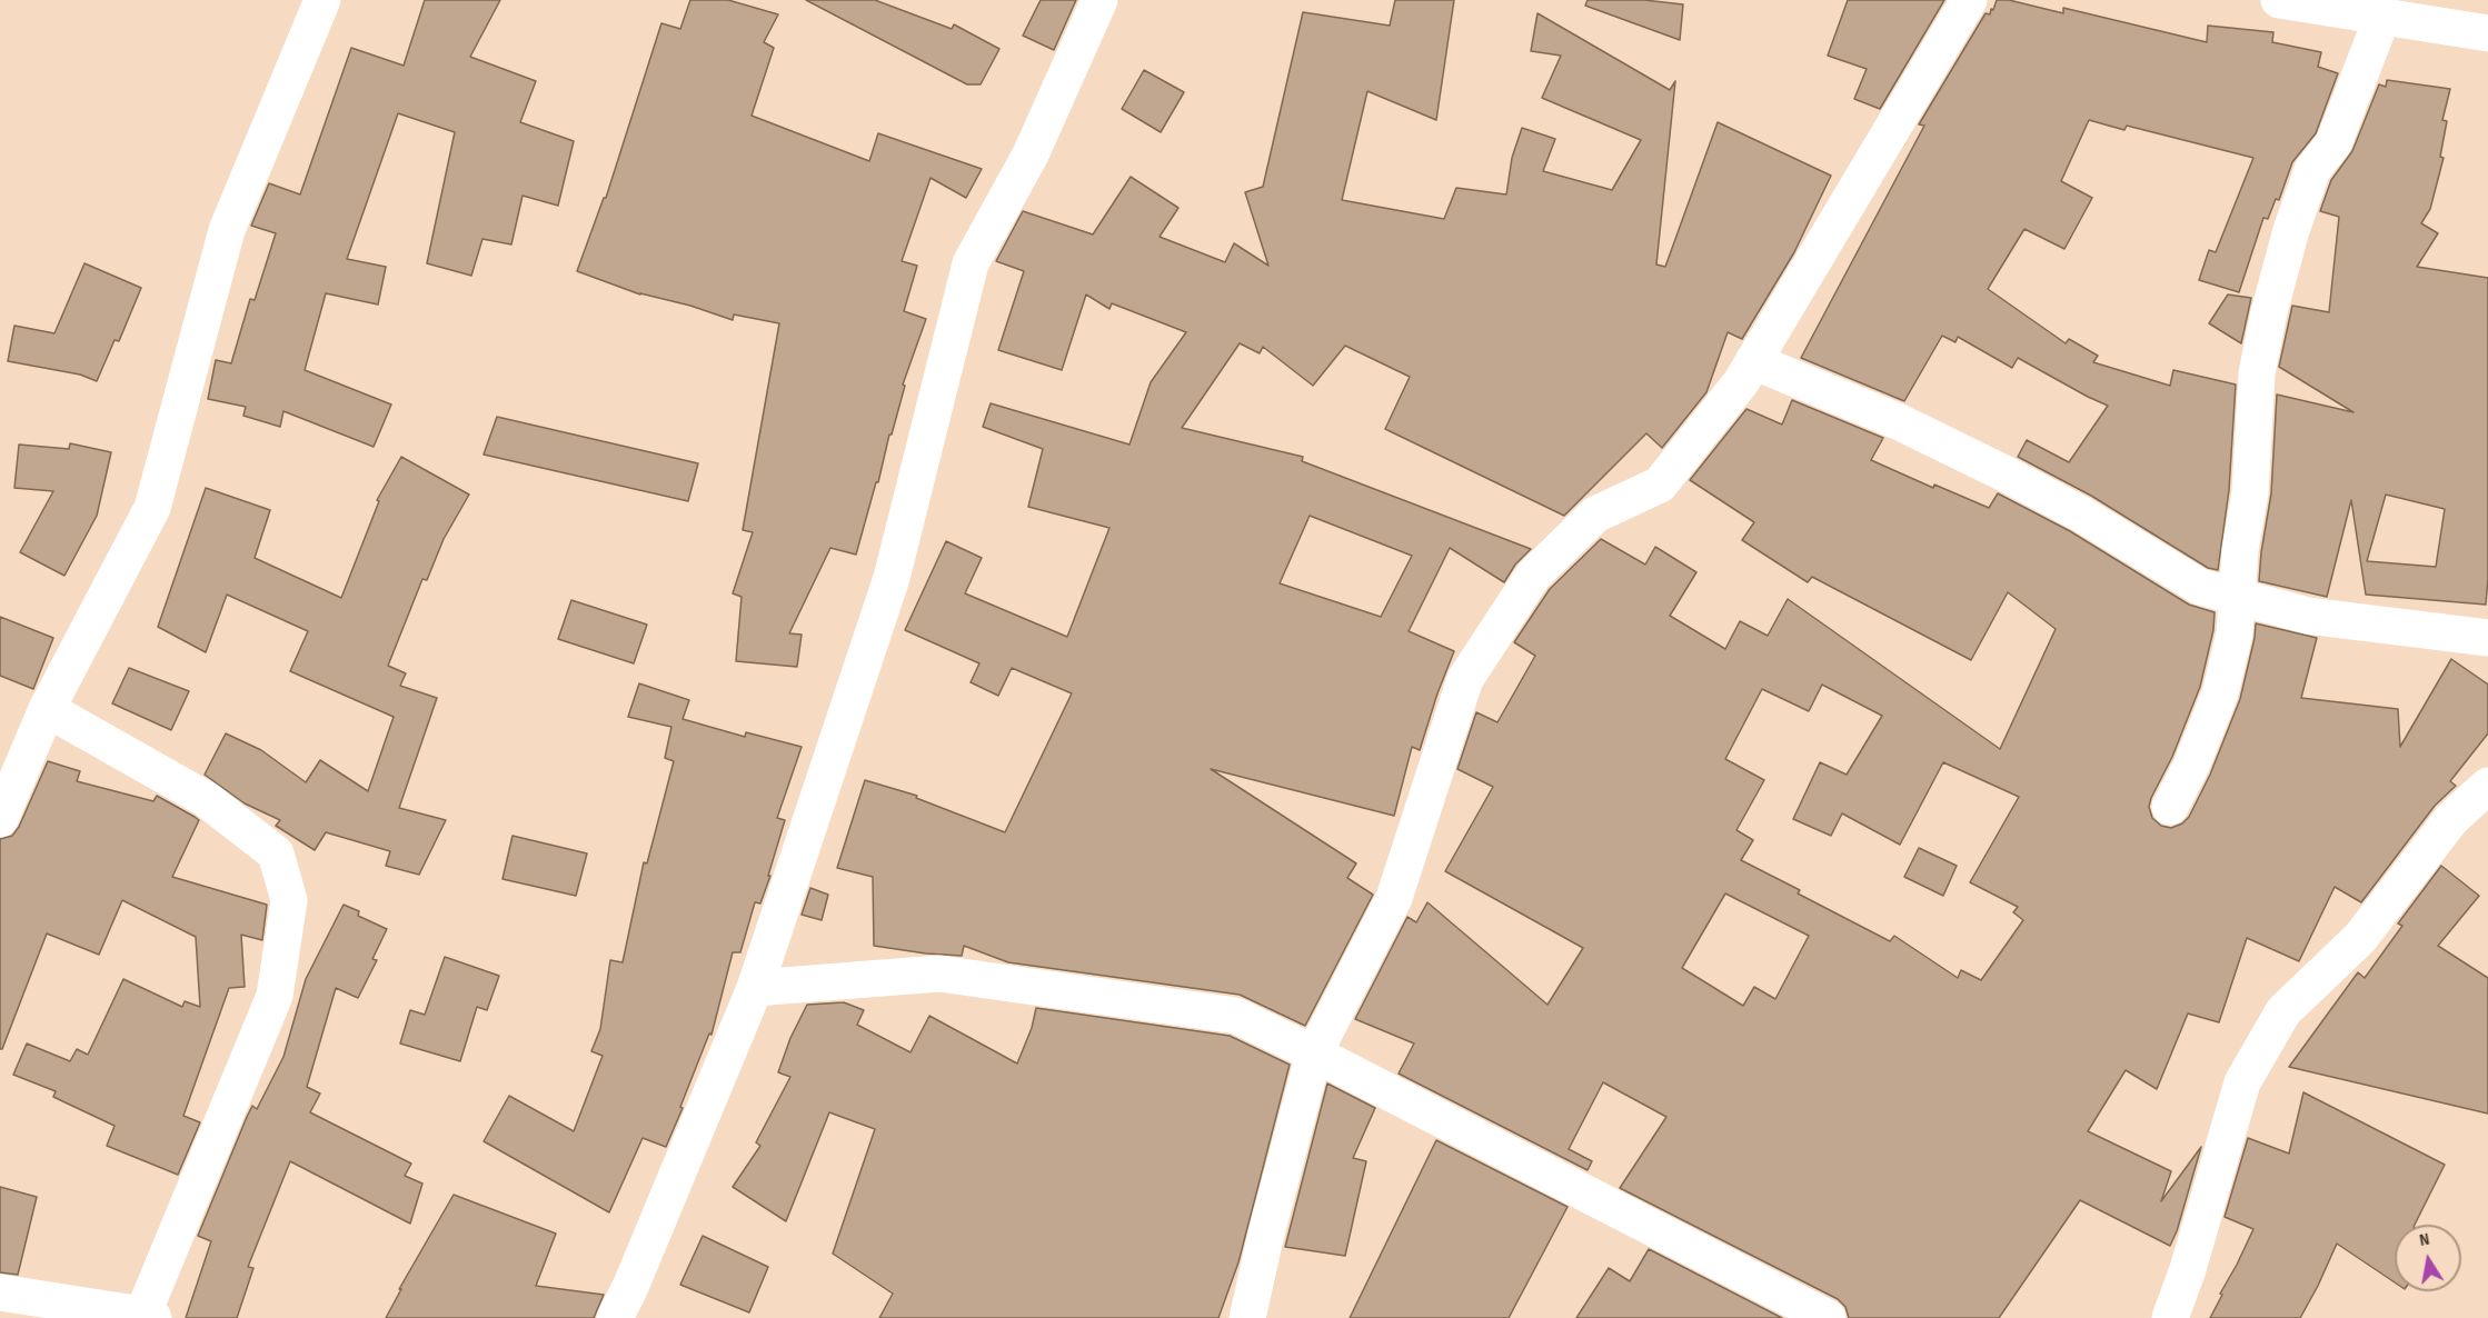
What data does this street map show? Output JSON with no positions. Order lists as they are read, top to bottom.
{
  "north": "top"
}
